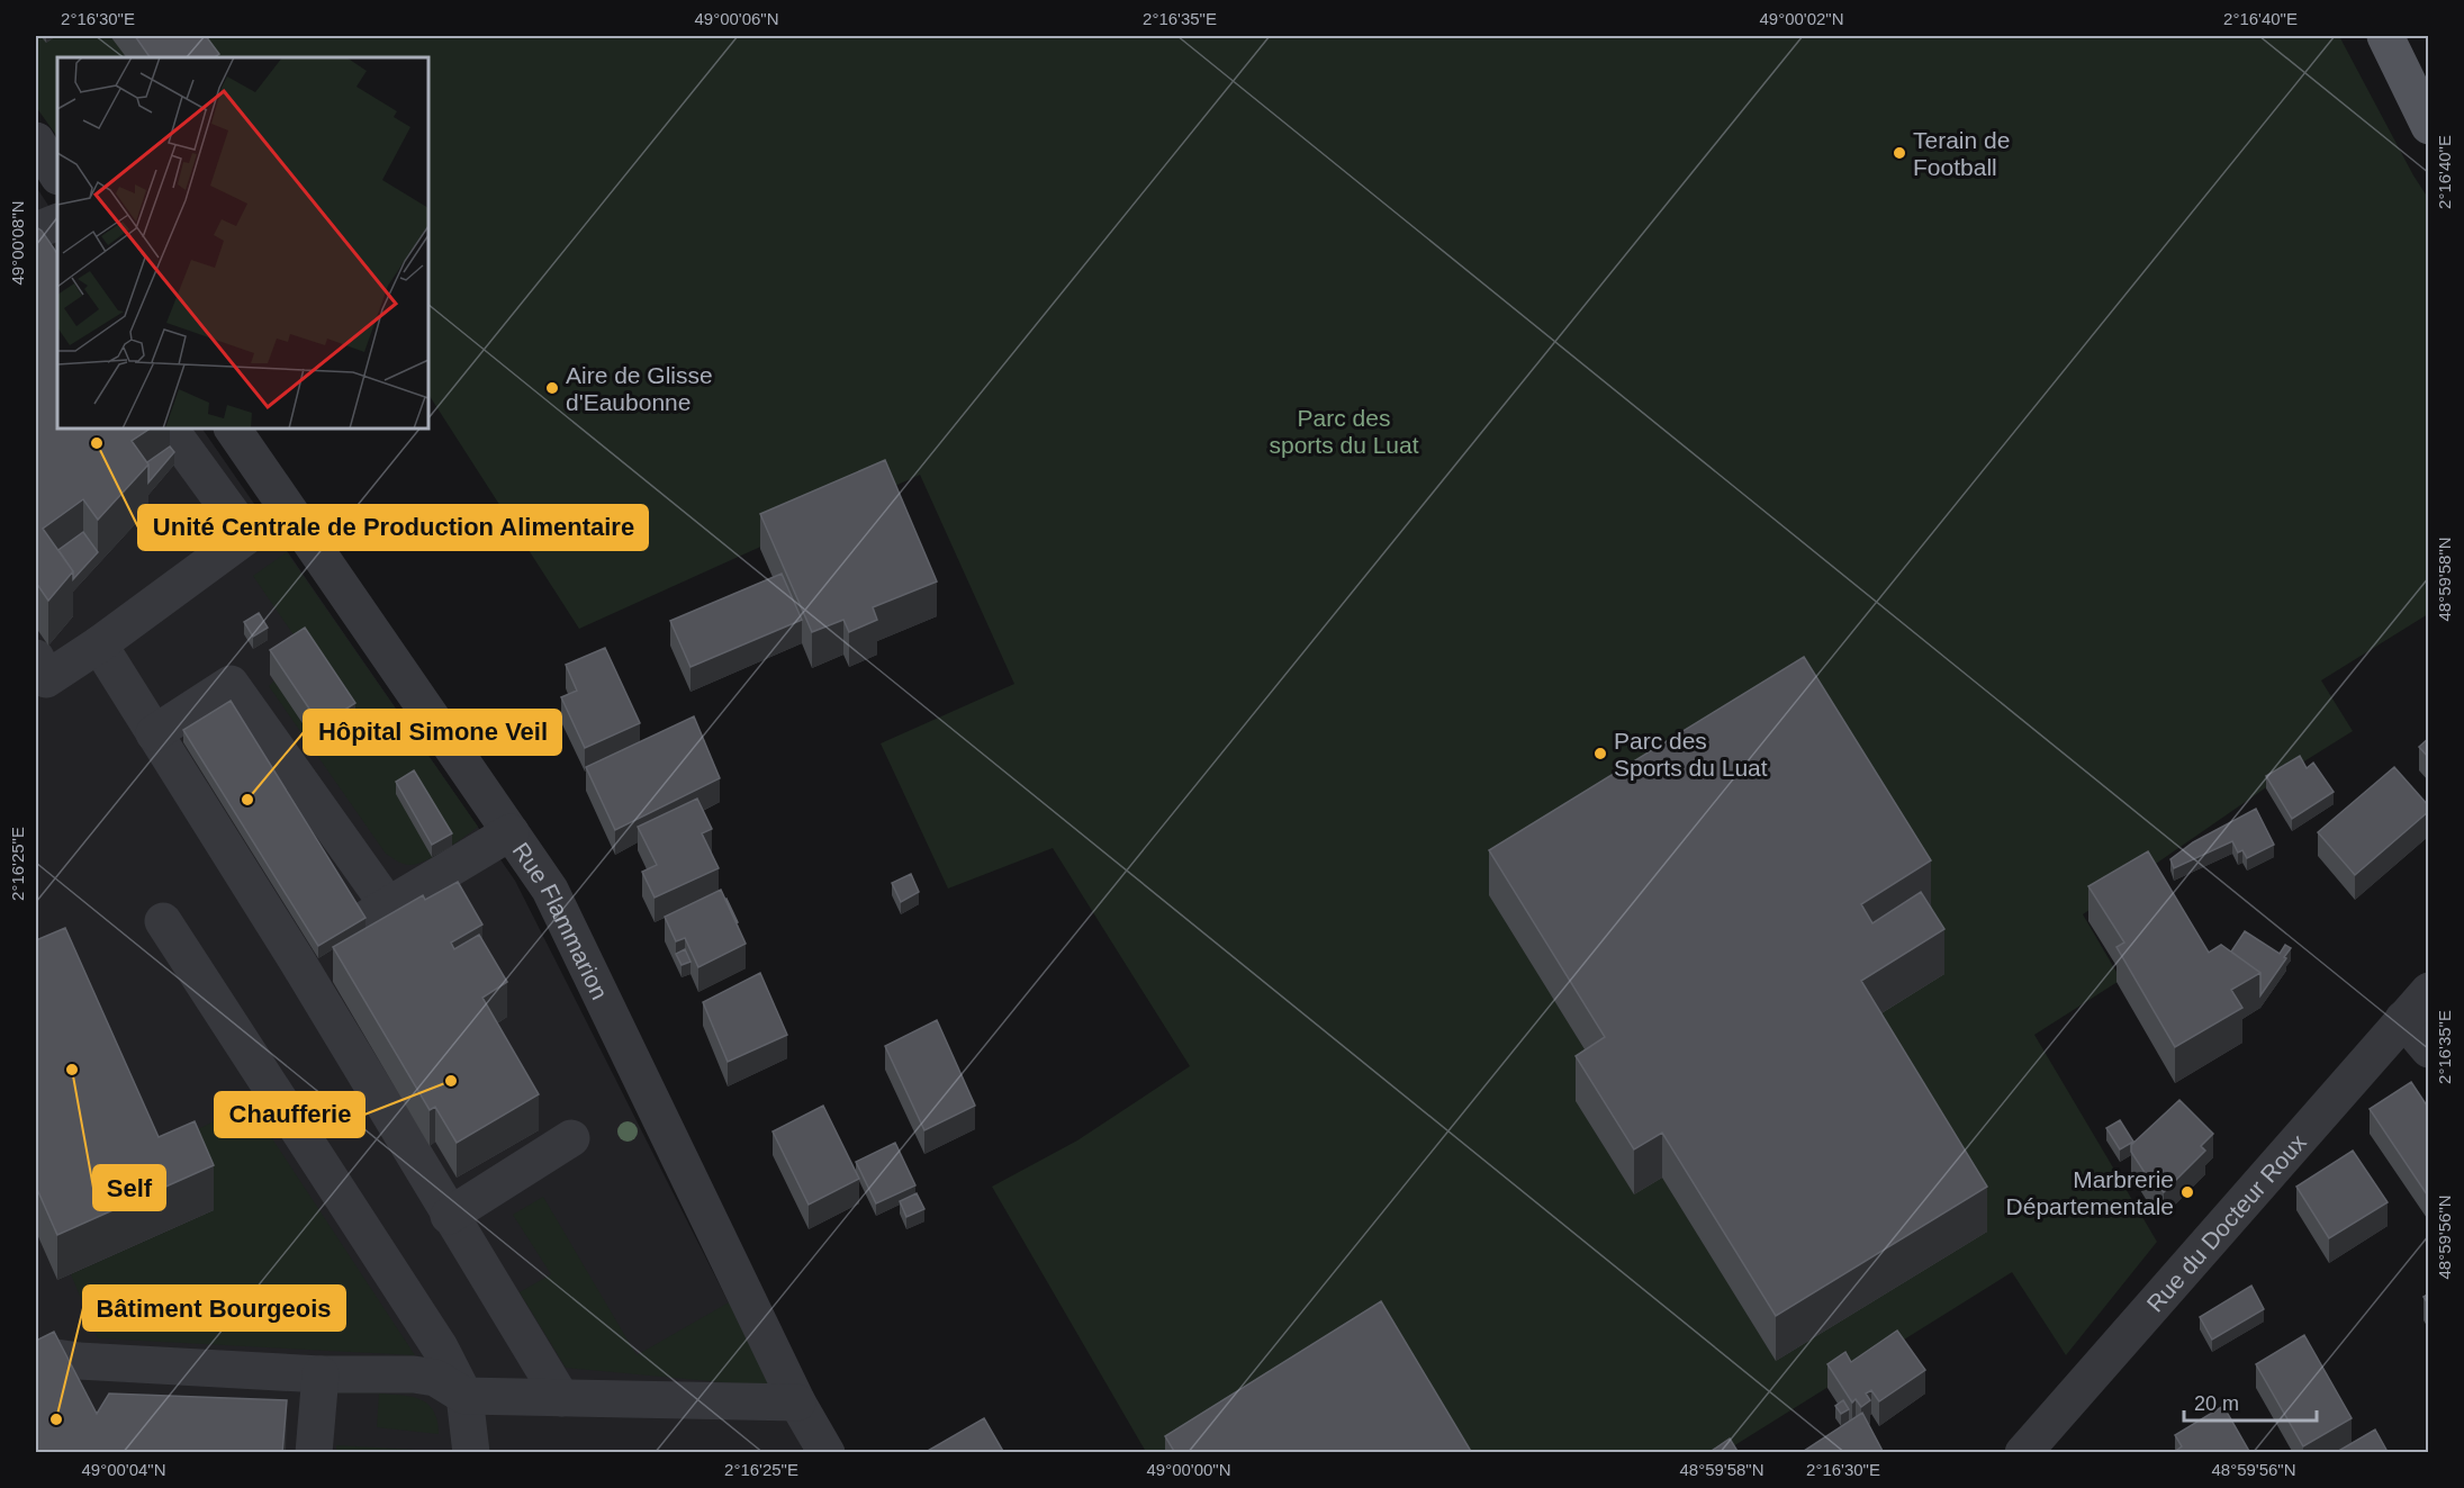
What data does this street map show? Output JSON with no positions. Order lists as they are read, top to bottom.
{
  "streets": {
    "street": ["Rue Flammarion", "Rue du Docteur Roux"]
  },
  "parks": ["Parc des sports du Luat"],
  "places": [
    "Terain de Football",
    "Aire de Glisse d'Eaubonne",
    "Unité Centrale de Production Alimentaire",
    "Parc des Sports du Luat",
    "Hôpital Simone Veil",
    "Self",
    "Chaufferie",
    "Marbrerie Départementale",
    "Bâtiment Bourgeois"
  ],
  "scale_bar": "20 m",
  "coordinates": [
    "2°16'30\"E",
    "49°00'06\"N",
    "2°16'35\"E",
    "49°00'02\"N",
    "2°16'40\"E",
    "49°00'08\"N",
    "48°59'58\"N",
    "2°16'25\"E",
    "48°59'56\"N",
    "49°00'04\"N",
    "49°00'00\"N"
  ]
}
